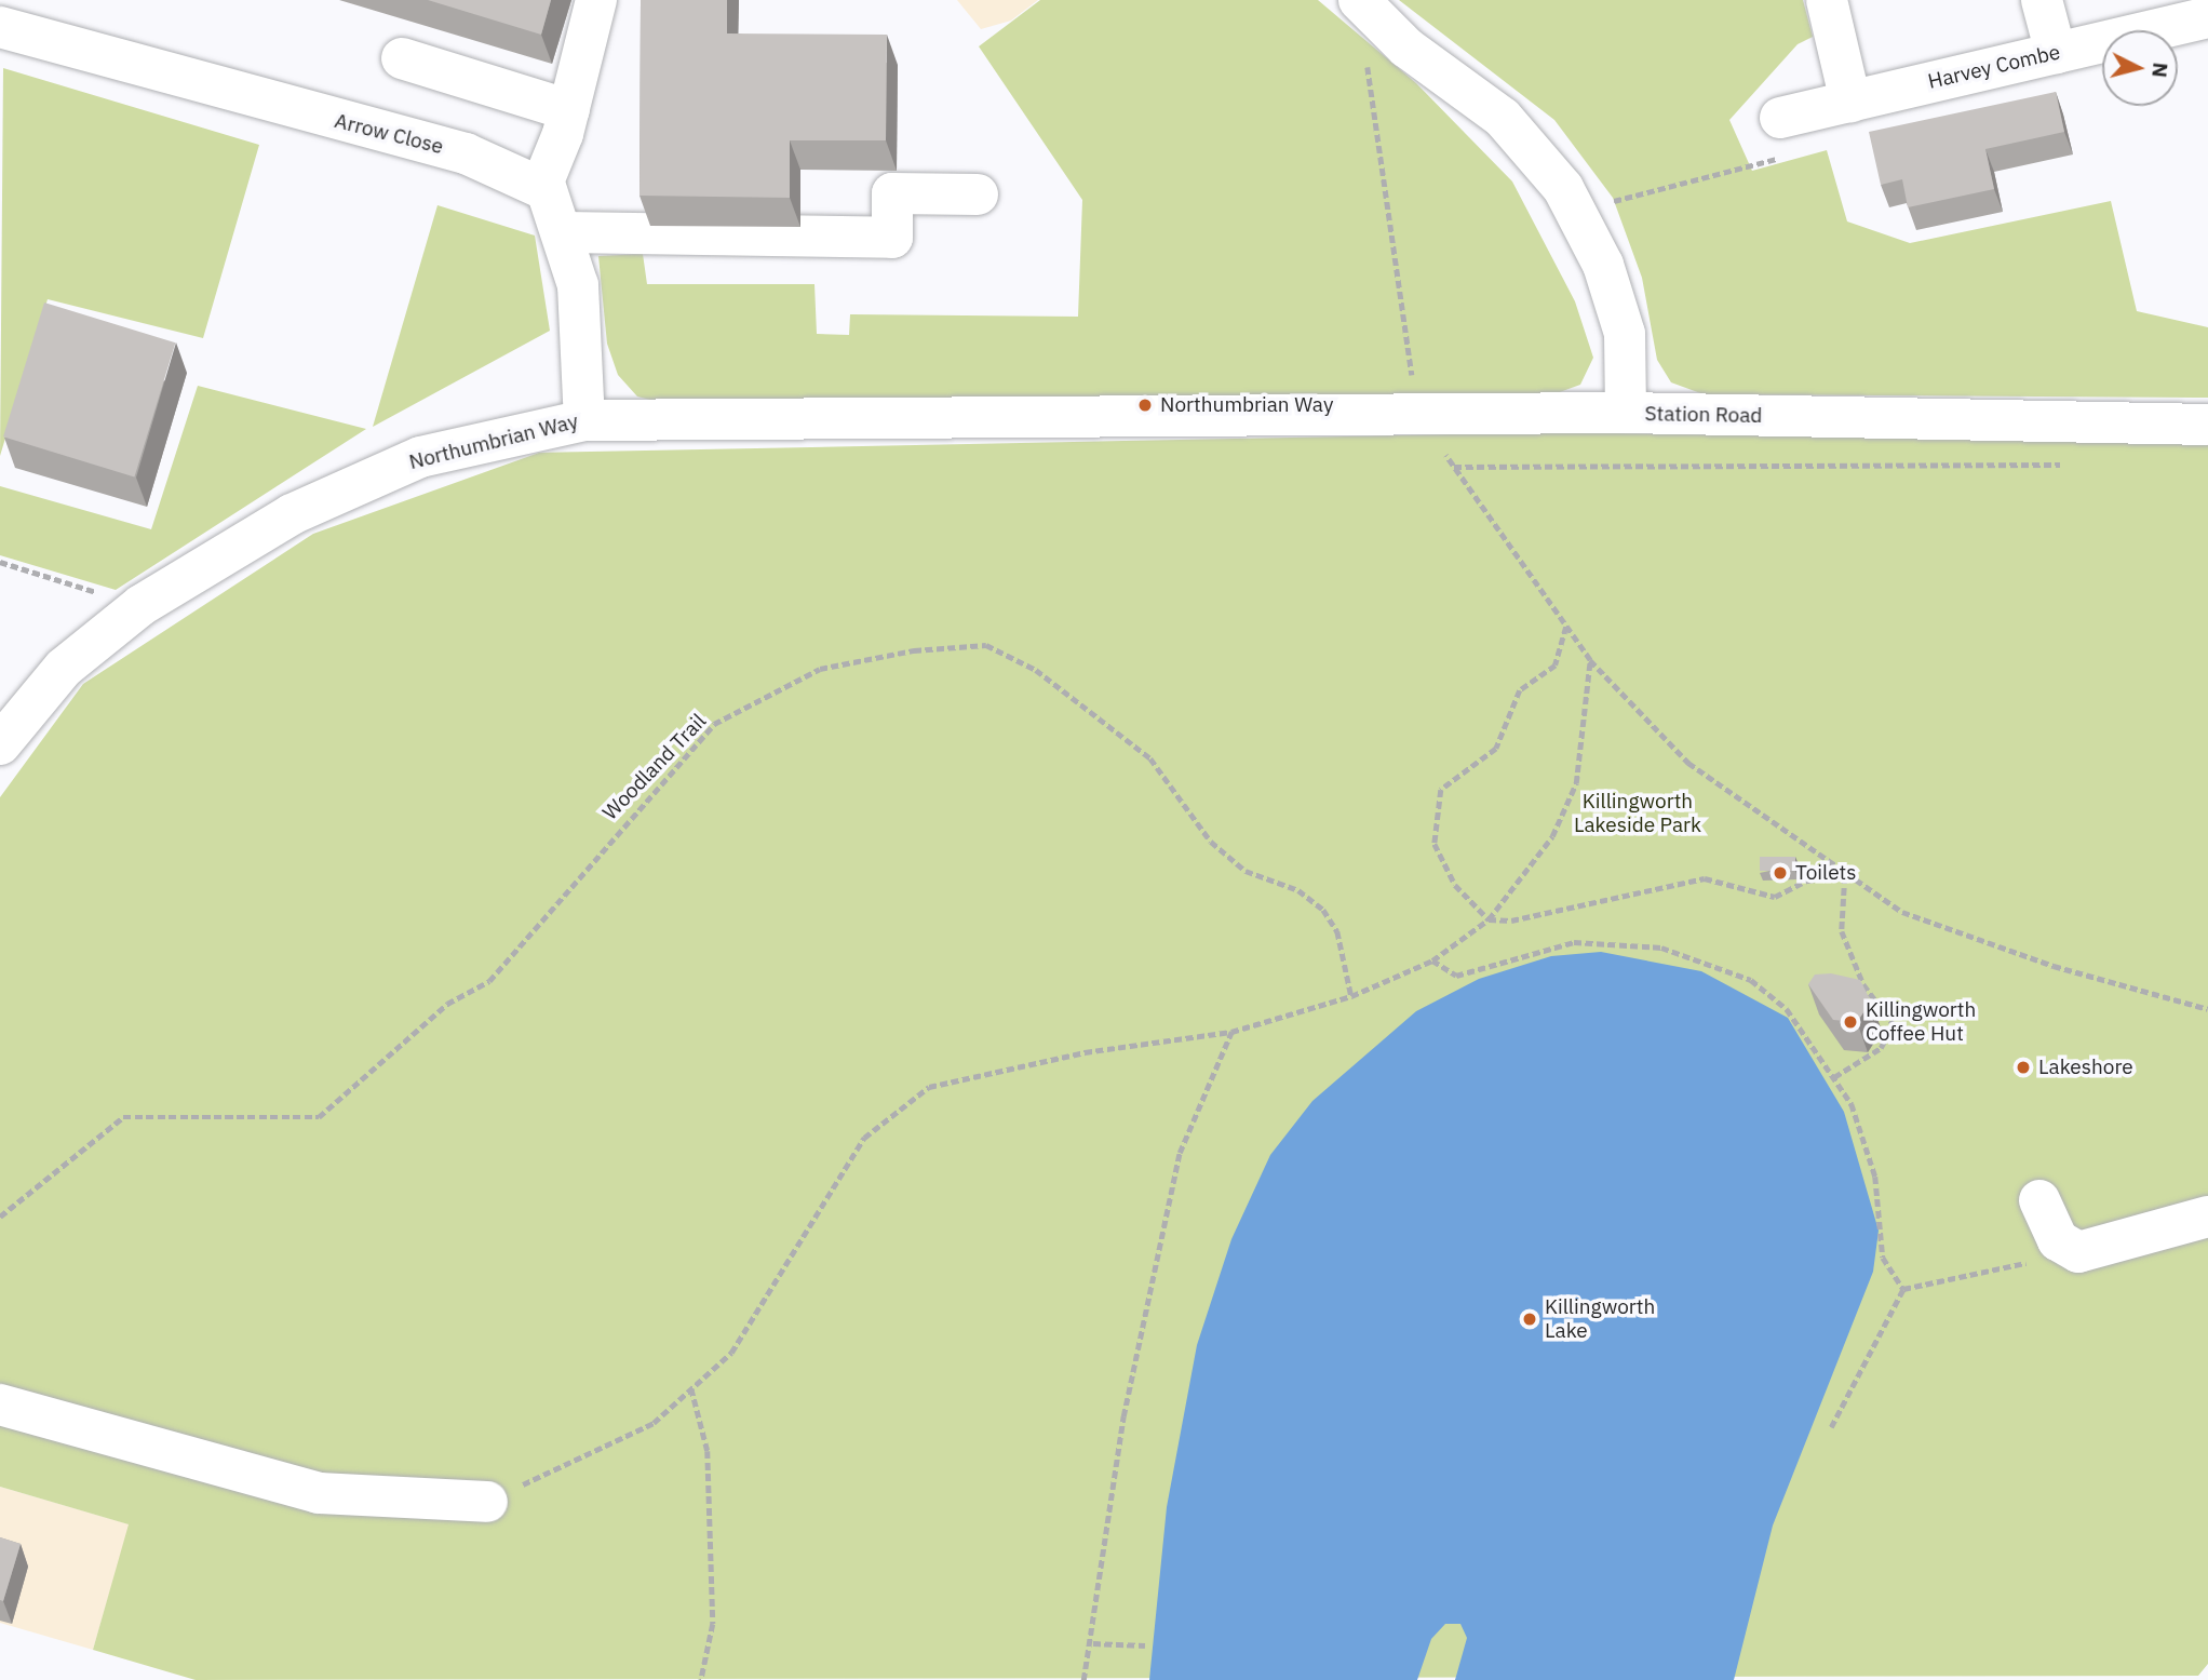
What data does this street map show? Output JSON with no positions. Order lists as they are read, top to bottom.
{
  "streets": {
    "street": [
      "Harvey Combe",
      "Arrow Close",
      "Station Road",
      "Northumbrian Way"
    ],
    "path": ["Woodland Trail"]
  },
  "crossings": [
    ["Station Road", "Northumbrian Way"]
  ],
  "parks": ["Killingworth Lakeside Park"],
  "places": [
    "Northumbrian Way",
    "Toilets",
    "Killingworth Coffee Hut",
    "Lakeshore",
    "Killingworth Lake"
  ],
  "north": "right"
}
